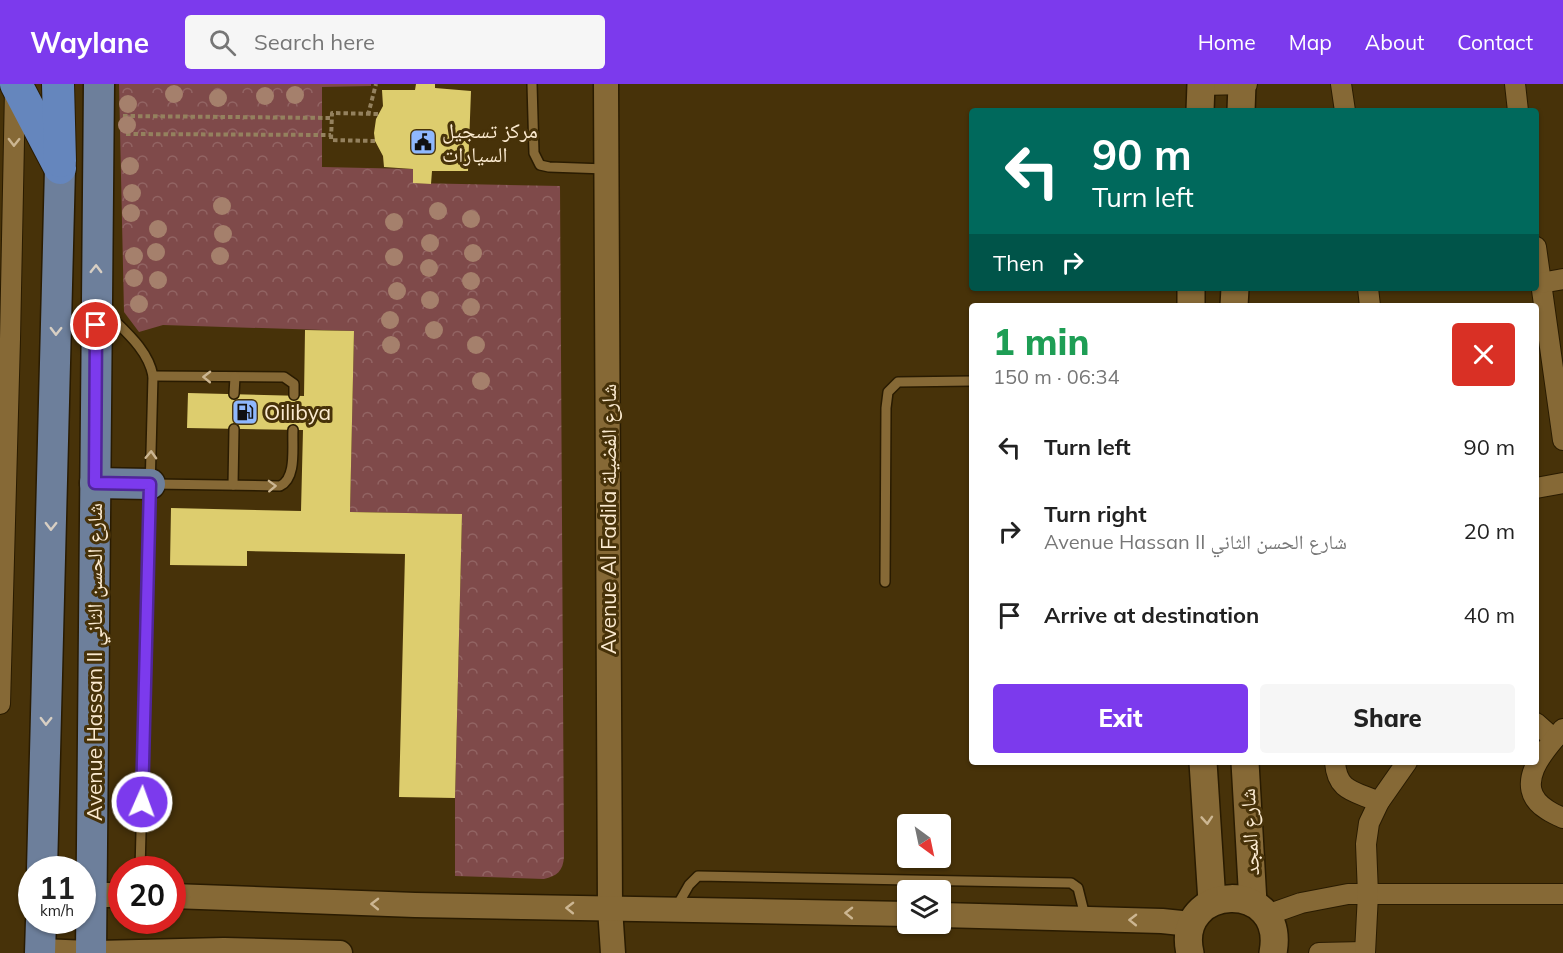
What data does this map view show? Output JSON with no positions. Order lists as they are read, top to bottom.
{
  "streets": {
    "highway": ["Avenue Hassan II شارع الحسن الثاني"],
    "main road": ["شارع المجد"],
    "street": ["Avenue Al Fadila شارع الفضيلة"]
  },
  "places": {
    "public building": ["مركز تسجيل السيارات"],
    "fuel station": ["Oilibya"]
  },
  "north": "bottom right",
  "page": {
    "header": "Waylane",
    "search": "Search here",
    "nav": [
      "Home",
      "Map",
      "About",
      "Contact"
    ],
    "turn": ["90 m", "Turn left"],
    "then": "Then",
    "heading": ["1 min", "150 m · 06:34"],
    "list": [
      {
        "name": "Turn left",
        "value": "90 m"
      },
      {
        "name": "Turn right",
        "note": "Avenue Hassan II شارع الحسن الثاني",
        "value": "20 m"
      },
      {
        "name": "Arrive at destination",
        "value": "40 m"
      }
    ],
    "buttons": ["Exit", "Share"],
    "speed": "11 km/h",
    "limit": "20"
  }
}
